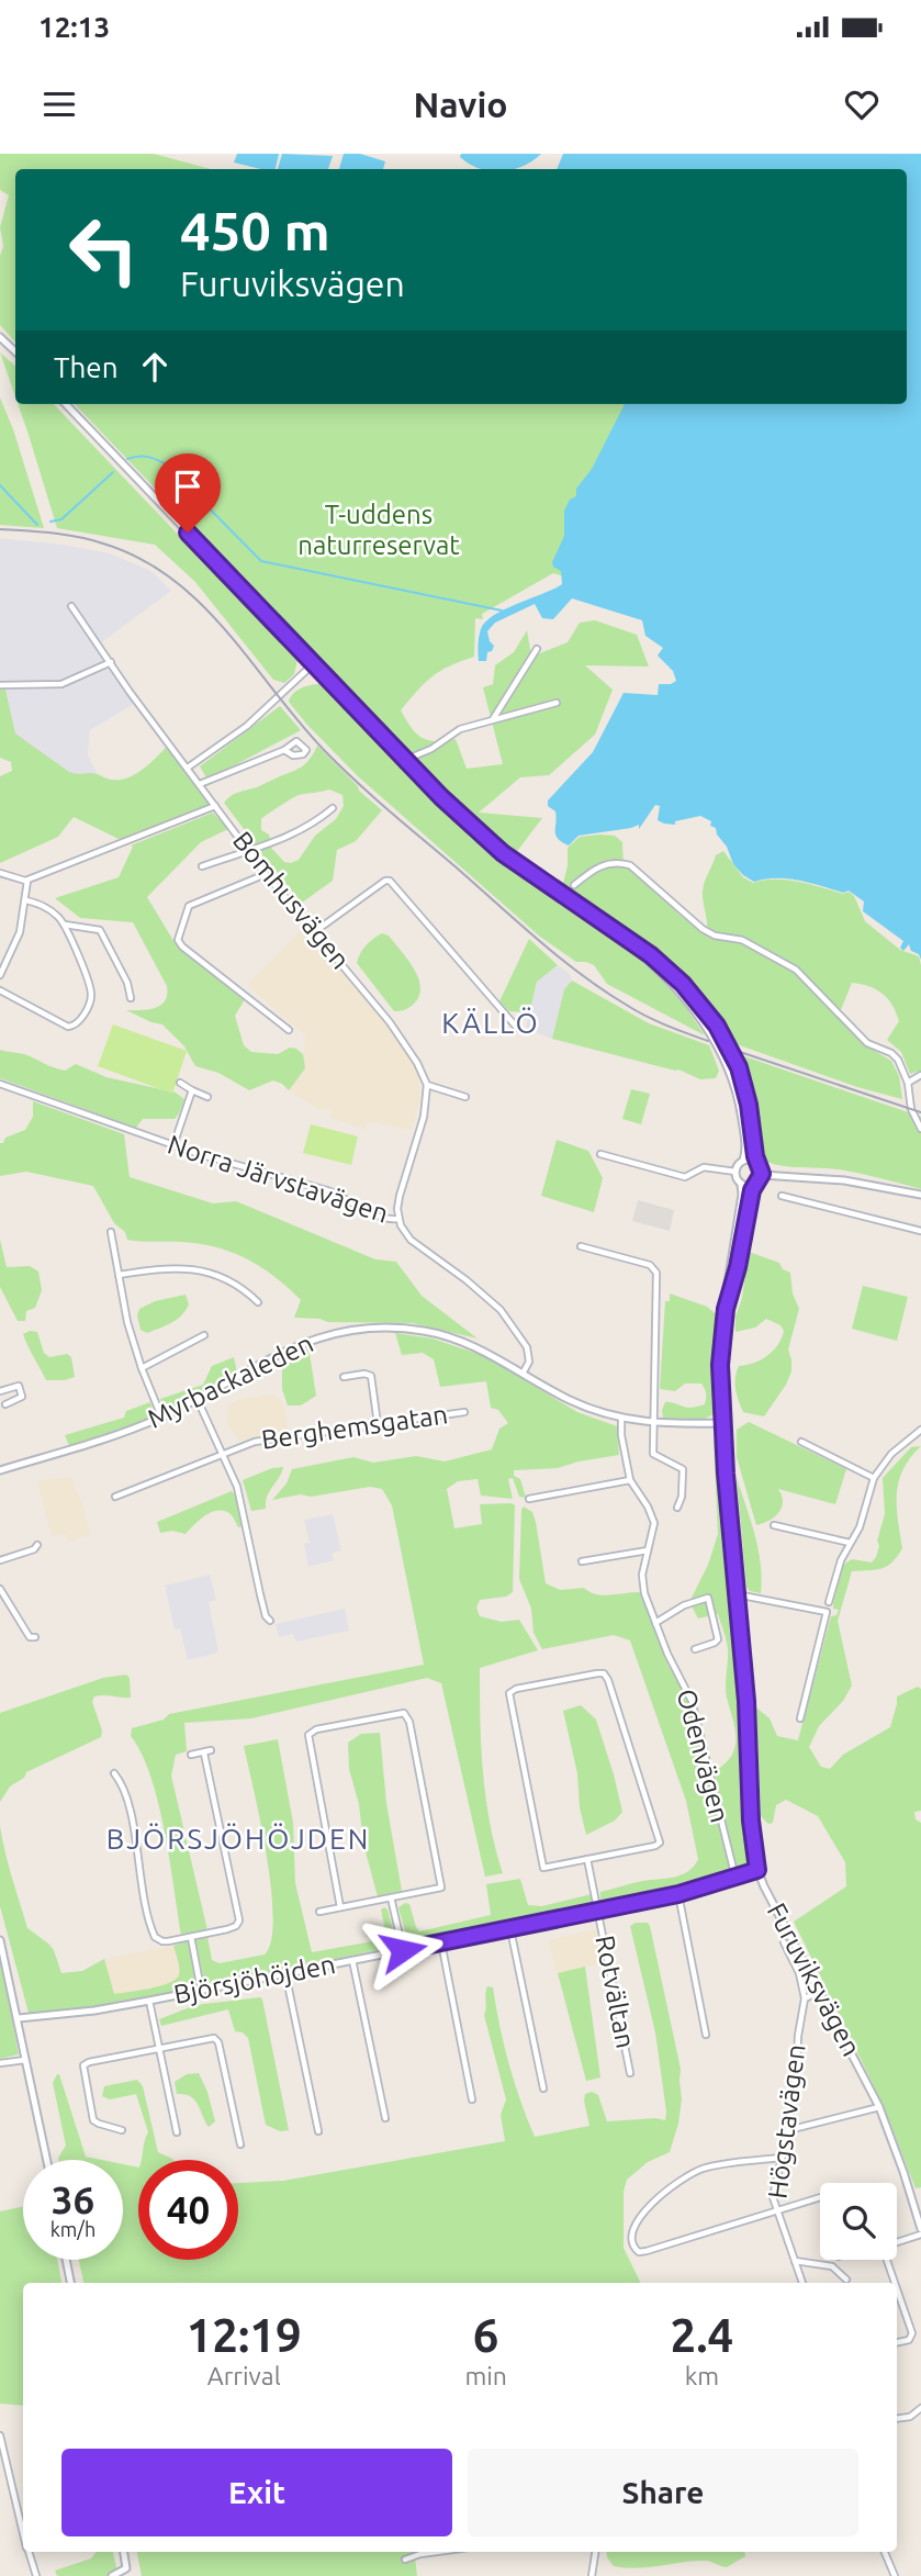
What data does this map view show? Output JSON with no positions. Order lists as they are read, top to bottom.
{
  "streets": {
    "main road": ["Myrbackaleden", "Björsjöhöjden", "Furuviksvägen"],
    "street": [
      "Bomhusvägen",
      "Norra Järvstavägen",
      "Berghemsgatan",
      "Odenvägen",
      "Rotvältan",
      "Högstavägen"
    ]
  },
  "crossings": [
    ["Norra Järvstavägen", "Myrbackaleden"],
    ["Myrbackaleden", "Odenvägen"],
    ["Myrbackaleden", "Furuviksvägen"],
    ["Odenvägen", "Björsjöhöjden"],
    ["Björsjöhöjden", "Furuviksvägen"],
    ["Björsjöhöjden", "Rotvältan"]
  ],
  "districts": ["KÄLLÖ", "BJÖRSJÖHÖJDEN"],
  "parks": ["T-uddens naturreservat"],
  "page": {
    "status": "12:13",
    "header": "Navio",
    "turn": ["450 m", "Furuviksvägen"],
    "then": "Then",
    "speed": "36 km/h",
    "limit": "40",
    "eta": [
      "12:19",
      "Arrival",
      "6",
      "min",
      "2.4",
      "km"
    ],
    "buttons": ["Exit", "Share"]
  }
}
